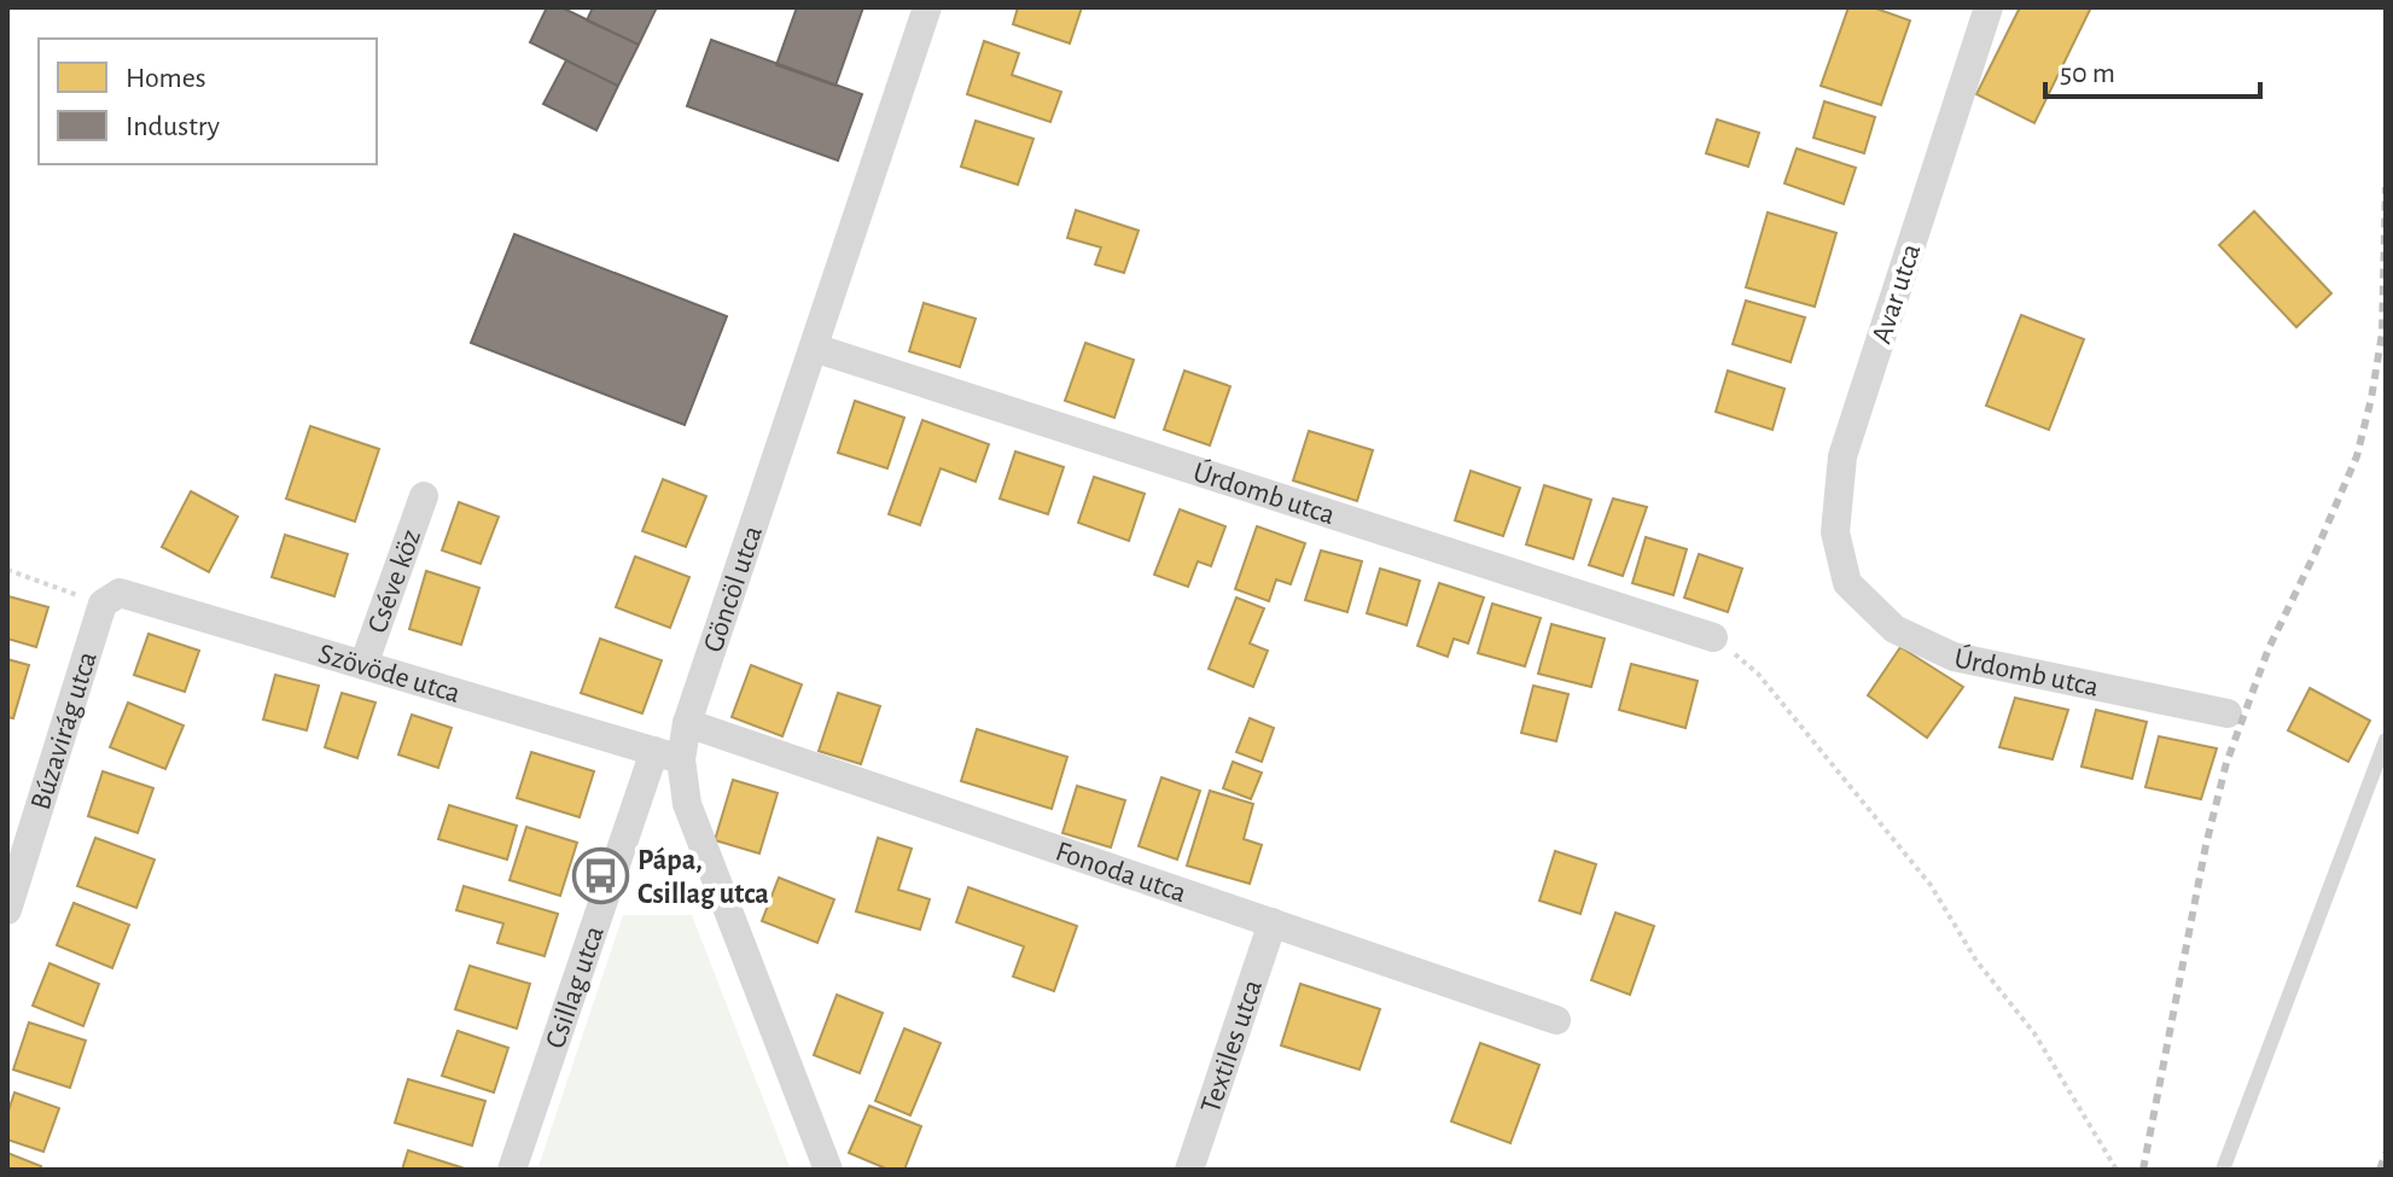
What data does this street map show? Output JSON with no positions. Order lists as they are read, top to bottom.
{
  "streets": {
    "street": [
      "Avar utca",
      "Úrdomb utca",
      "Cséve köz",
      "Göncöl utca",
      "Szövöde utca",
      "Búzavirág utca",
      "Fonoda utca",
      "Csillag utca",
      "Textiles utca"
    ]
  },
  "crossings": [
    ["Avar utca", "Úrdomb utca"],
    ["Úrdomb utca", "Göncöl utca"],
    ["Cséve köz", "Szövöde utca"],
    ["Göncöl utca", "Szövöde utca"],
    ["Göncöl utca", "Fonoda utca"],
    ["Göncöl utca", "Csillag utca"],
    ["Szövöde utca", "Búzavirág utca"],
    ["Szövöde utca", "Csillag utca"],
    ["Fonoda utca", "Textiles utca"]
  ],
  "places": {
    "bus stop": ["Pápa, Csillag utca"]
  },
  "legend": ["Homes", "Industry"],
  "scale_bar": "50 m"
}
